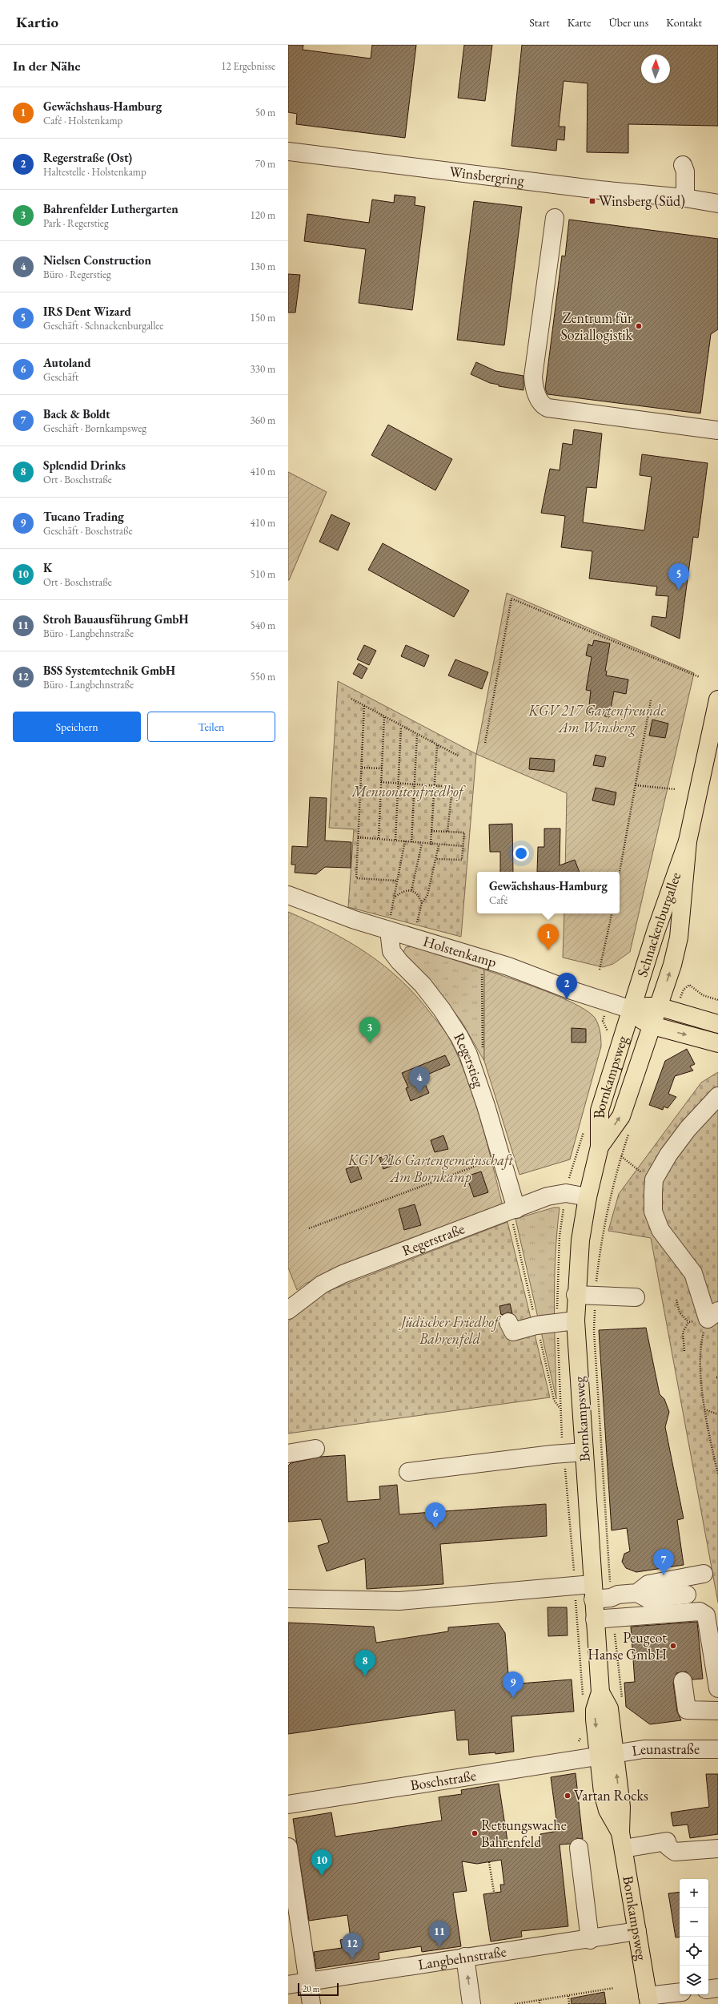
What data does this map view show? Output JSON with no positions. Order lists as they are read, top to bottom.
{
  "streets": {
    "main road": ["Schnackenburgallee", "Holstenkamp", "Bornkampsweg"],
    "street": [
      "Winsbergring",
      "Regerstieg",
      "Regerstraße",
      "Leunastraße",
      "Boschstraße",
      "Langbehnstraße"
    ]
  },
  "crossings": [
    ["Schnackenburgallee", "Holstenkamp"],
    ["Schnackenburgallee", "Bornkampsweg"],
    ["Holstenkamp", "Regerstieg"],
    ["Holstenkamp", "Bornkampsweg"],
    ["Regerstieg", "Regerstraße"],
    ["Bornkampsweg", "Regerstraße"],
    ["Bornkampsweg", "Leunastraße"],
    ["Bornkampsweg", "Boschstraße"],
    ["Bornkampsweg", "Langbehnstraße"],
    ["Leunastraße", "Boschstraße"]
  ],
  "parks": [
    "KGV 217 Gartenfreunde Am Winsberg",
    "Mennonitenfriedhof",
    "KGV 216 Gartengemeinschaft Am Bornkamp",
    "Jüdischer Friedhof Bahrenfeld"
  ],
  "places": {
    "transit": ["Winsberg (Süd)"],
    "other": [
      "Zentrum für Soziallogistik",
      "Peugeot Hanse GmbH",
      "Vartan Rocks",
      "Rettungswache Bahrenfeld"
    ]
  },
  "scale_bar": "20 m",
  "north": "top",
  "page": {
    "header": "Kartio",
    "nav": [
      "Start",
      "Karte",
      "Über uns",
      "Kontakt"
    ],
    "heading": ["In der Nähe", "12 Ergebnisse"],
    "list": [
      {
        "mark": "1",
        "name": "Gewächshaus-Hamburg",
        "note": "Café · Holstenkamp",
        "value": "50 m"
      },
      {
        "mark": "2",
        "name": "Regerstraße (Ost)",
        "note": "Haltestelle · Holstenkamp",
        "value": "70 m"
      },
      {
        "mark": "3",
        "name": "Bahrenfelder Luthergarten",
        "note": "Park · Regerstieg",
        "value": "120 m"
      },
      {
        "mark": "4",
        "name": "Nielsen Construction",
        "note": "Büro · Regerstieg",
        "value": "130 m"
      },
      {
        "mark": "5",
        "name": "IRS Dent Wizard",
        "note": "Geschäft · Schnackenburgallee",
        "value": "150 m"
      },
      {
        "mark": "6",
        "name": "Autoland",
        "note": "Geschäft",
        "value": "330 m"
      },
      {
        "mark": "7",
        "name": "Back & Boldt",
        "note": "Geschäft · Bornkampsweg",
        "value": "360 m"
      },
      {
        "mark": "8",
        "name": "Splendid Drinks",
        "note": "Ort · Boschstraße",
        "value": "410 m"
      },
      {
        "mark": "9",
        "name": "Tucano Trading",
        "note": "Geschäft · Boschstraße",
        "value": "410 m"
      },
      {
        "mark": "10",
        "name": "K",
        "note": "Ort · Boschstraße",
        "value": "510 m"
      },
      {
        "mark": "11",
        "name": "Stroh Bauausführung GmbH",
        "note": "Büro · Langbehnstraße",
        "value": "540 m"
      },
      {
        "mark": "12",
        "name": "BSS Systemtechnik GmbH",
        "note": "Büro · Langbehnstraße",
        "value": "550 m"
      }
    ],
    "pins": [
      "5",
      "1",
      "2",
      "3",
      "4",
      "6",
      "7",
      "8",
      "9",
      "10",
      "11",
      "12"
    ],
    "buttons": ["Speichern", "Teilen"],
    "popup": ["Gewächshaus-Hamburg", "Café"],
    "map_buttons": ["+", "−"],
    "scale": "20 m"
  }
}
